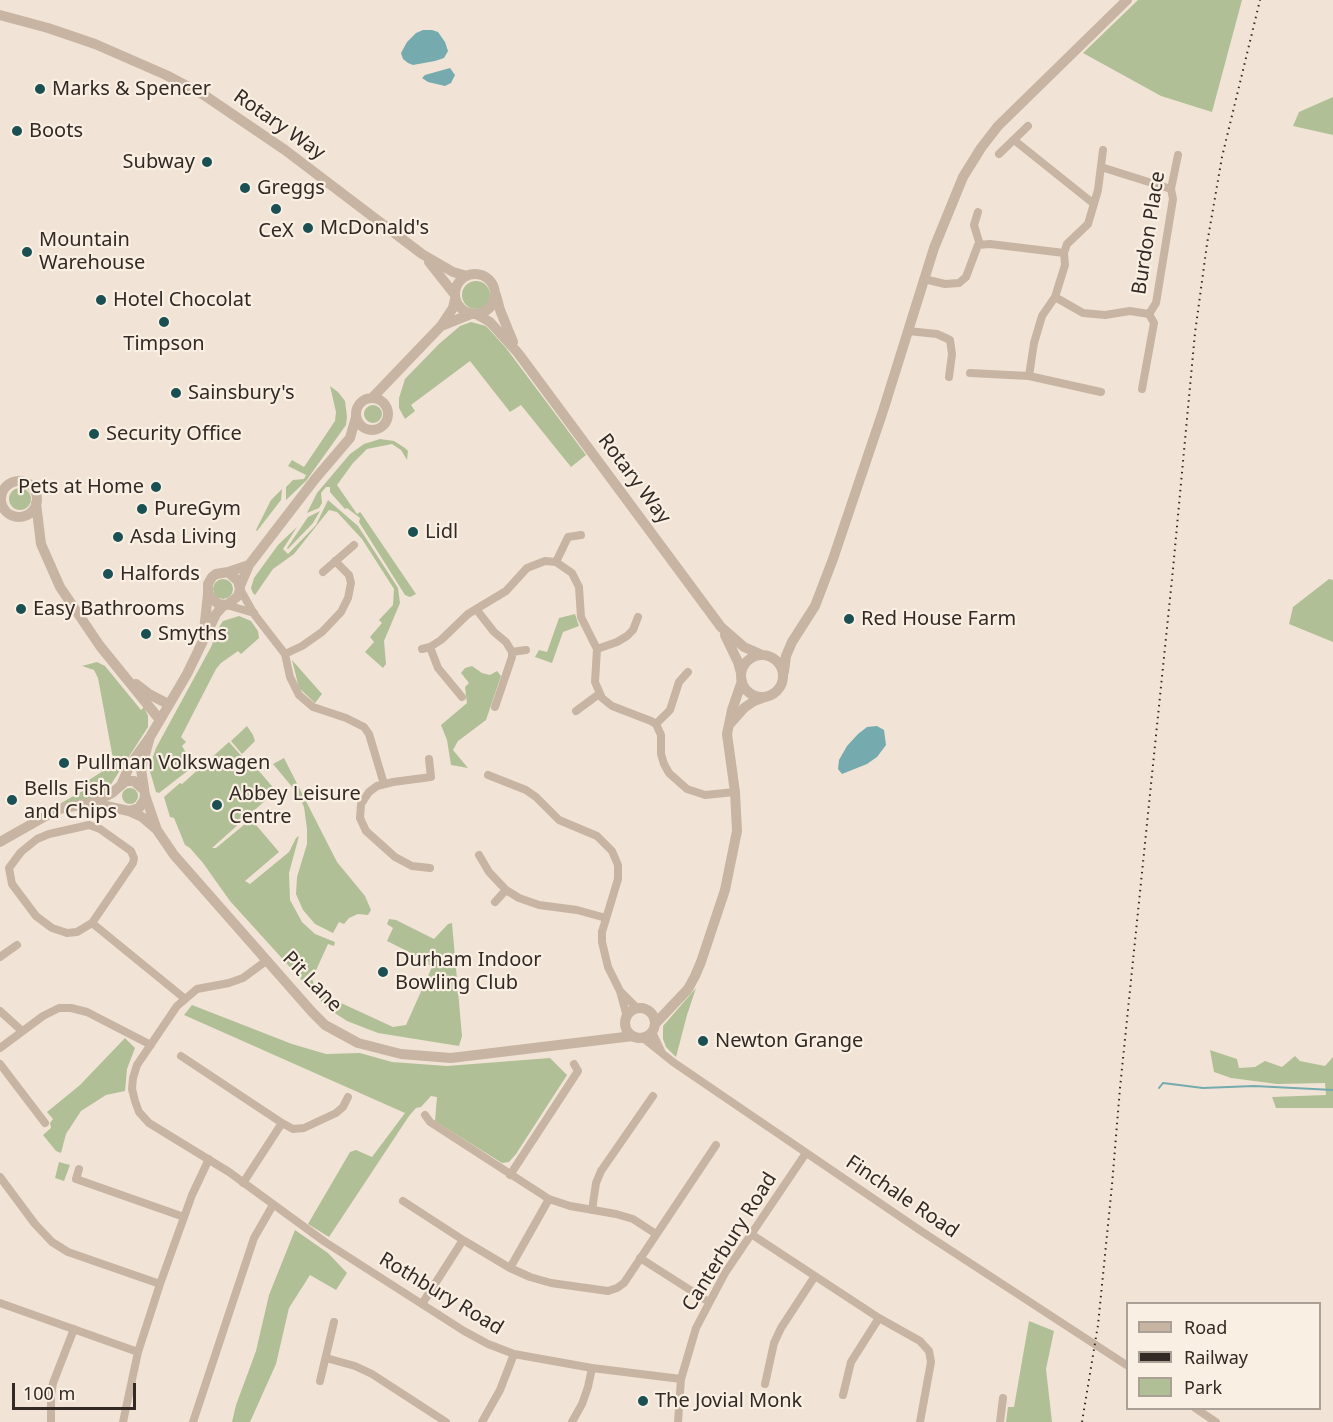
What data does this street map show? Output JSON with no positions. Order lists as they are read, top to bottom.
{
  "streets": {
    "street": [
      "Rotary Way",
      "Burdon Place",
      "Pit Lane",
      "Finchale Road",
      "Canterbury Road",
      "Rothbury Road"
    ]
  },
  "crossings": [
    ["Pit Lane", "Finchale Road"],
    ["Pit Lane", "Rothbury Road"],
    ["Finchale Road", "Canterbury Road"],
    ["Canterbury Road", "Rothbury Road"]
  ],
  "places": [
    "Marks & Spencer",
    "Boots",
    "Subway",
    "Greggs",
    "CeX",
    "McDonald's",
    "Mountain Warehouse",
    "Hotel Chocolat",
    "Timpson",
    "Sainsbury's",
    "Security Office",
    "Pets at Home",
    "PureGym",
    "Lidl",
    "Asda Living",
    "Halfords",
    "Easy Bathrooms",
    "Red House Farm",
    "Smyths",
    "Pullman Volkswagen",
    "Bells Fish and Chips",
    "Abbey Leisure Centre",
    "Durham Indoor Bowling Club",
    "Newton Grange",
    "The Jovial Monk"
  ],
  "legend": ["Road", "Railway", "Park"],
  "scale_bar": "100 m"
}
